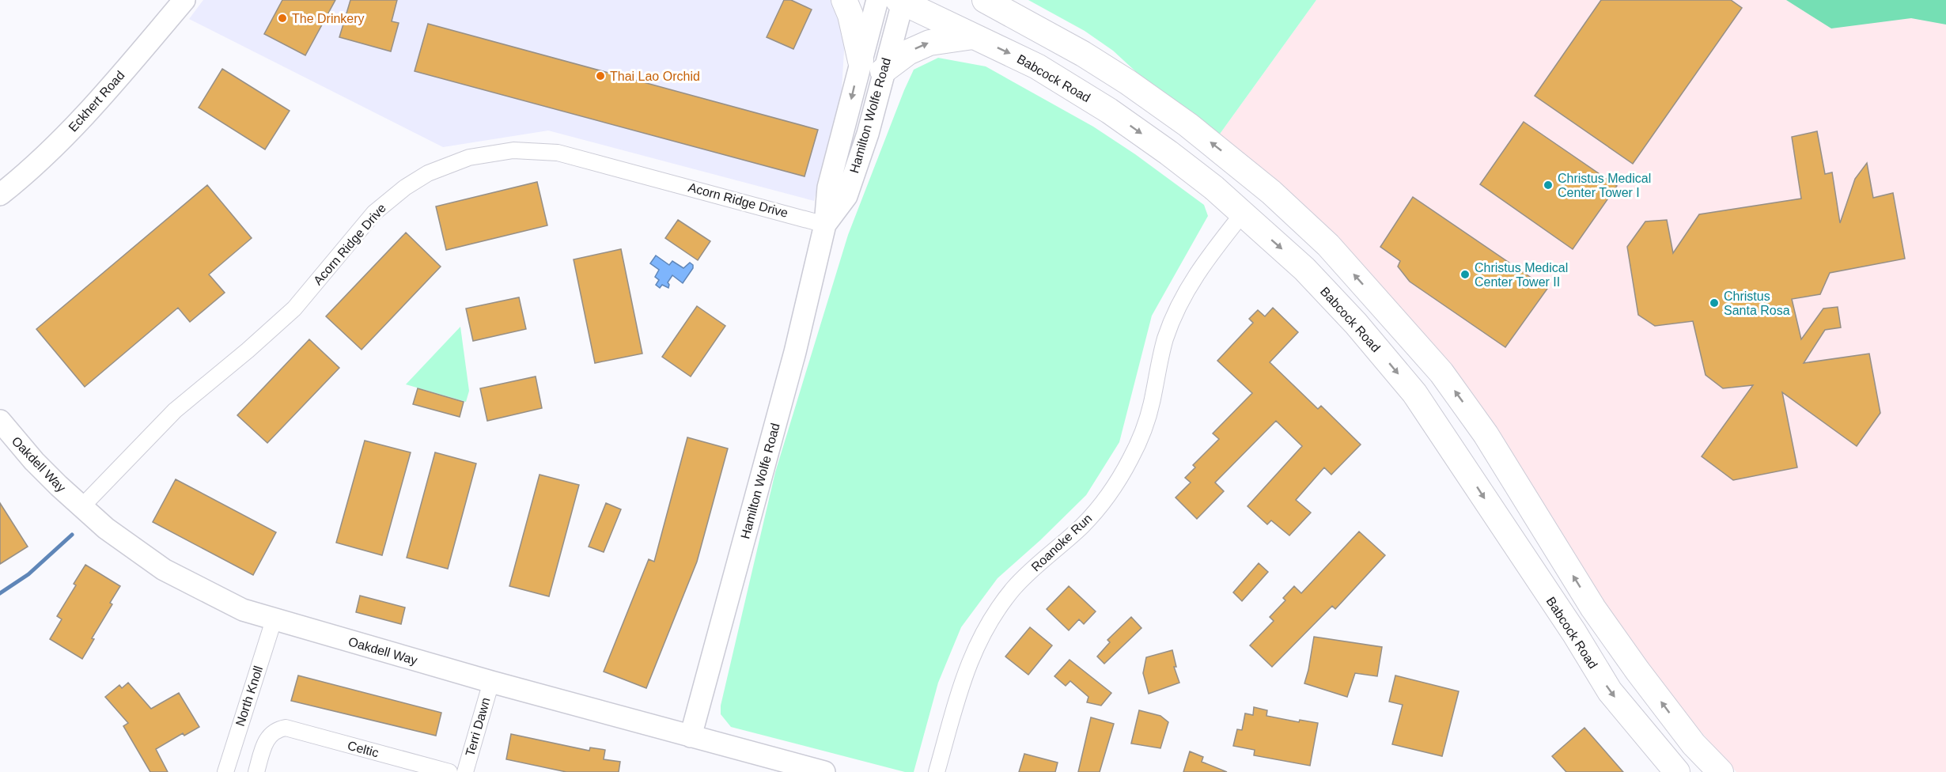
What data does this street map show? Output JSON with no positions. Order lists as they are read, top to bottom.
{
  "streets": {
    "main road": ["Babcock Road"],
    "street": [
      "Eckhert Road",
      "Hamilton Wolfe Road",
      "Acorn Ridge Drive",
      "Oakdell Way",
      "Roanoke Run",
      "North Knoll",
      "Terri Dawn",
      "Celtic"
    ]
  },
  "crossings": [
    ["Babcock Road", "Hamilton Wolfe Road"],
    ["Babcock Road", "Roanoke Run"],
    ["Hamilton Wolfe Road", "Acorn Ridge Drive"],
    ["Hamilton Wolfe Road", "Oakdell Way"],
    ["Acorn Ridge Drive", "Oakdell Way"],
    ["Oakdell Way", "North Knoll"],
    ["Oakdell Way", "Terri Dawn"]
  ],
  "places": [
    "The Drinkery",
    "Thai Lao Orchid",
    "Christus Medical Center Tower I",
    "Christus Medical Center Tower II",
    "Christus Santa Rosa"
  ]
}
